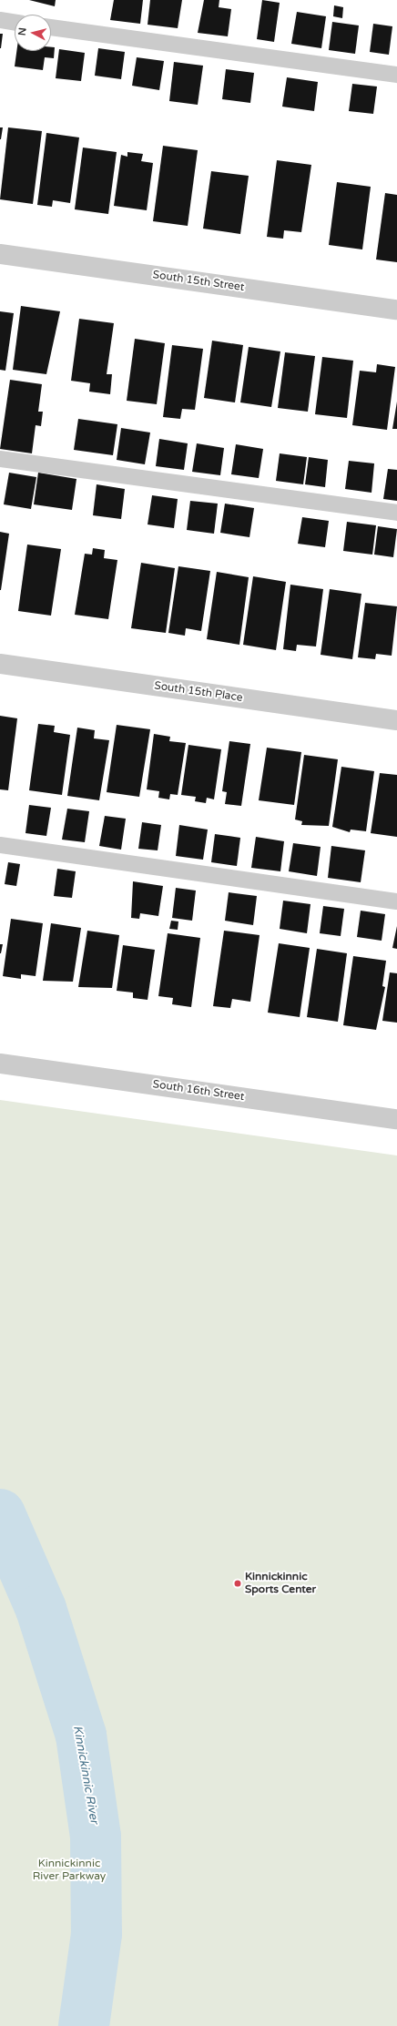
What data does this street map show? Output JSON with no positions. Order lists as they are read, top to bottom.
{
  "streets": {
    "street": ["South 15th Street", "South 15th Place", "South 16th Street"]
  },
  "water": ["Kinnickinnic River"],
  "parks": ["Kinnickinnic River Parkway"],
  "places": ["Kinnickinnic Sports Center"],
  "north": "left"
}
